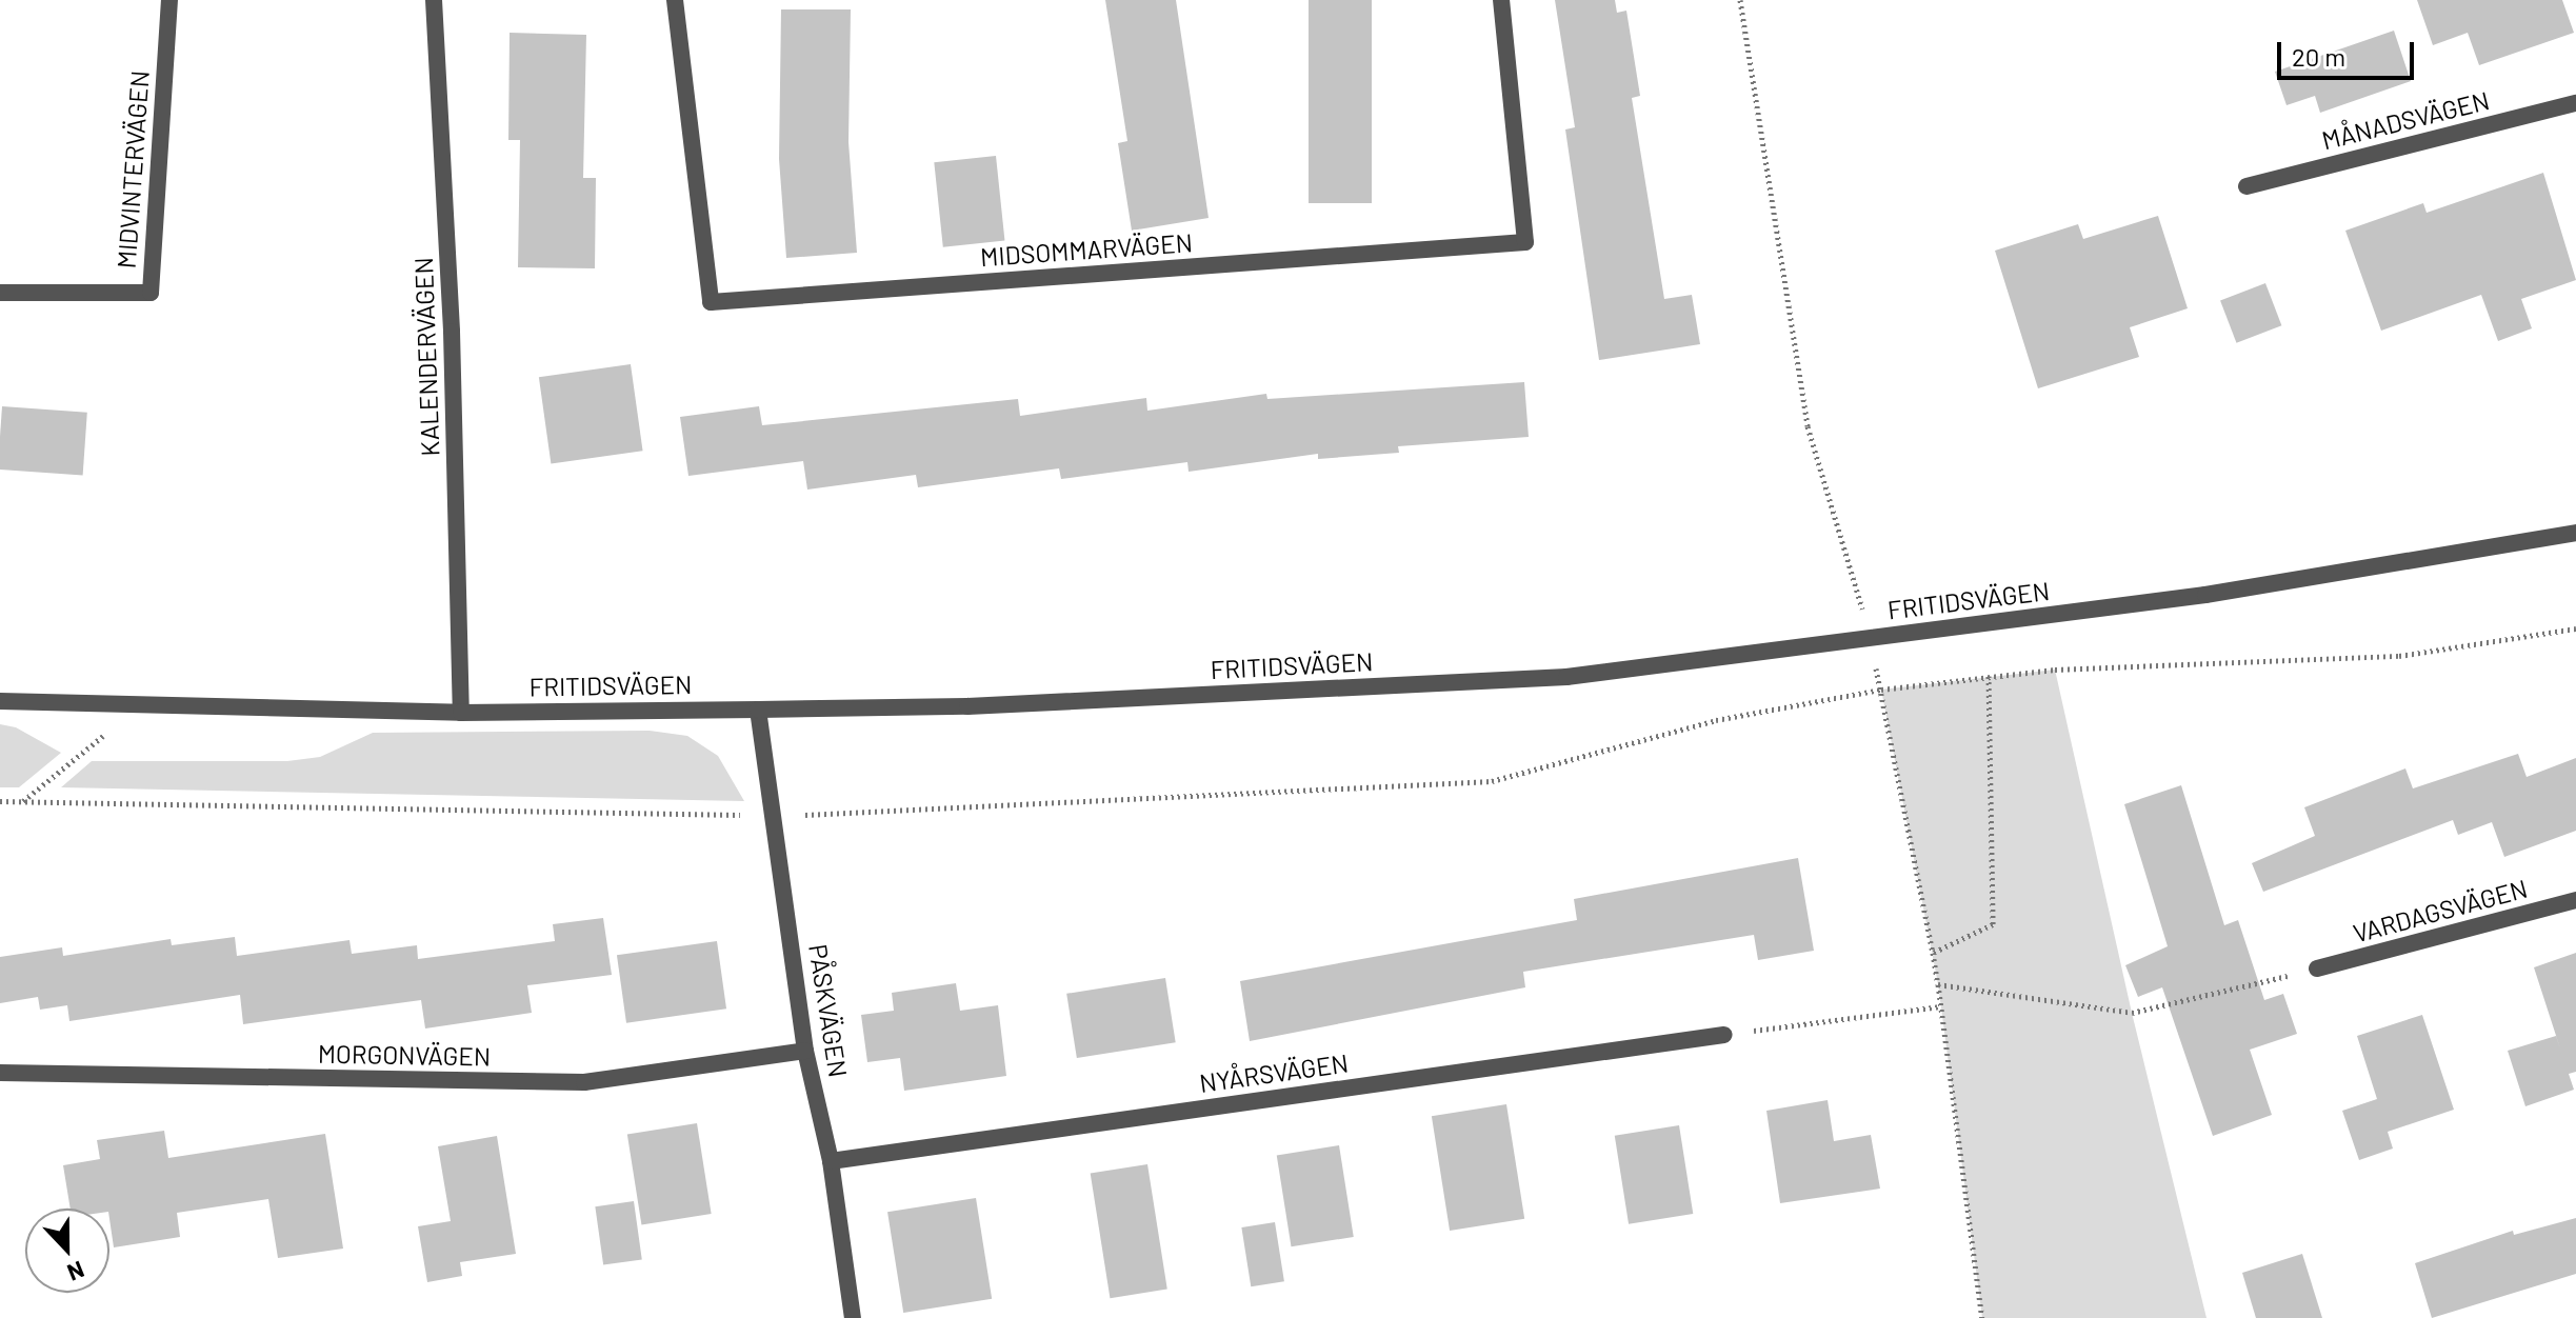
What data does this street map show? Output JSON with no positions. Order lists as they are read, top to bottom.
{
  "streets": {
    "street": [
      "MÅNADSVÄGEN",
      "MIDVINTERVÄGEN",
      "MIDSOMMARVÄGEN",
      "KALENDERVÄGEN",
      "FRITIDSVÄGEN",
      "VARDAGSVÄGEN",
      "PÅSKVÄGEN",
      "MORGONVÄGEN",
      "NYÅRSVÄGEN"
    ]
  },
  "crossings": [
    ["KALENDERVÄGEN", "FRITIDSVÄGEN"],
    ["FRITIDSVÄGEN", "PÅSKVÄGEN"],
    ["PÅSKVÄGEN", "MORGONVÄGEN"],
    ["PÅSKVÄGEN", "NYÅRSVÄGEN"]
  ],
  "scale_bar": "20 m",
  "north": "bottom"
}
